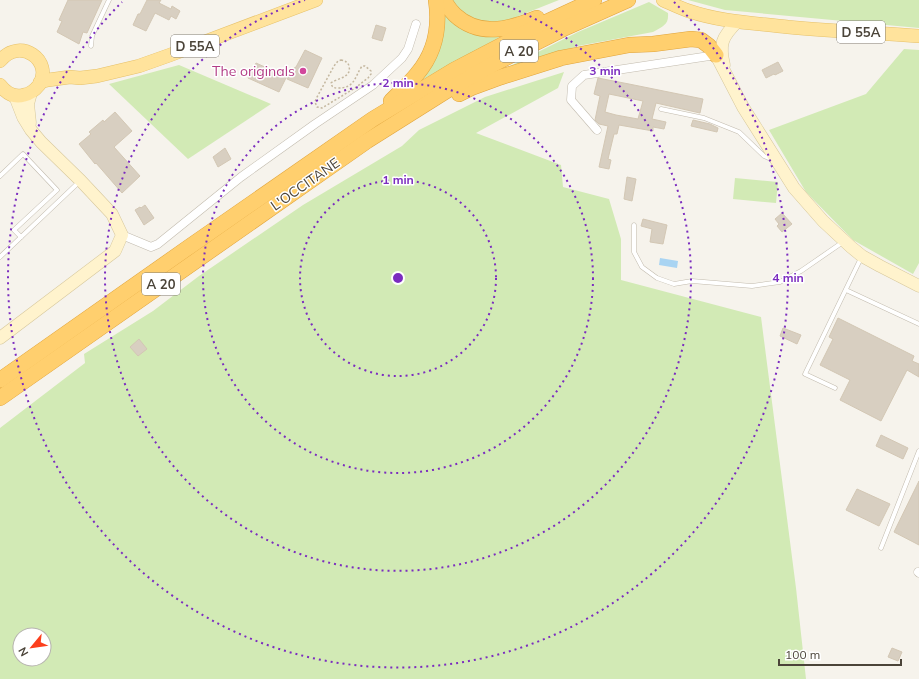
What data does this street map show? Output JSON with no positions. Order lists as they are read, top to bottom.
{
  "streets": {
    "highway": ["A 20", "L'OCCITANE"],
    "main road": ["D 55A"]
  },
  "places": ["The originals"],
  "scale_bar": "100 m",
  "north": "bottom left",
  "rings": [
    "3 min",
    "2 min",
    "1 min",
    "4 min"
  ]
}
